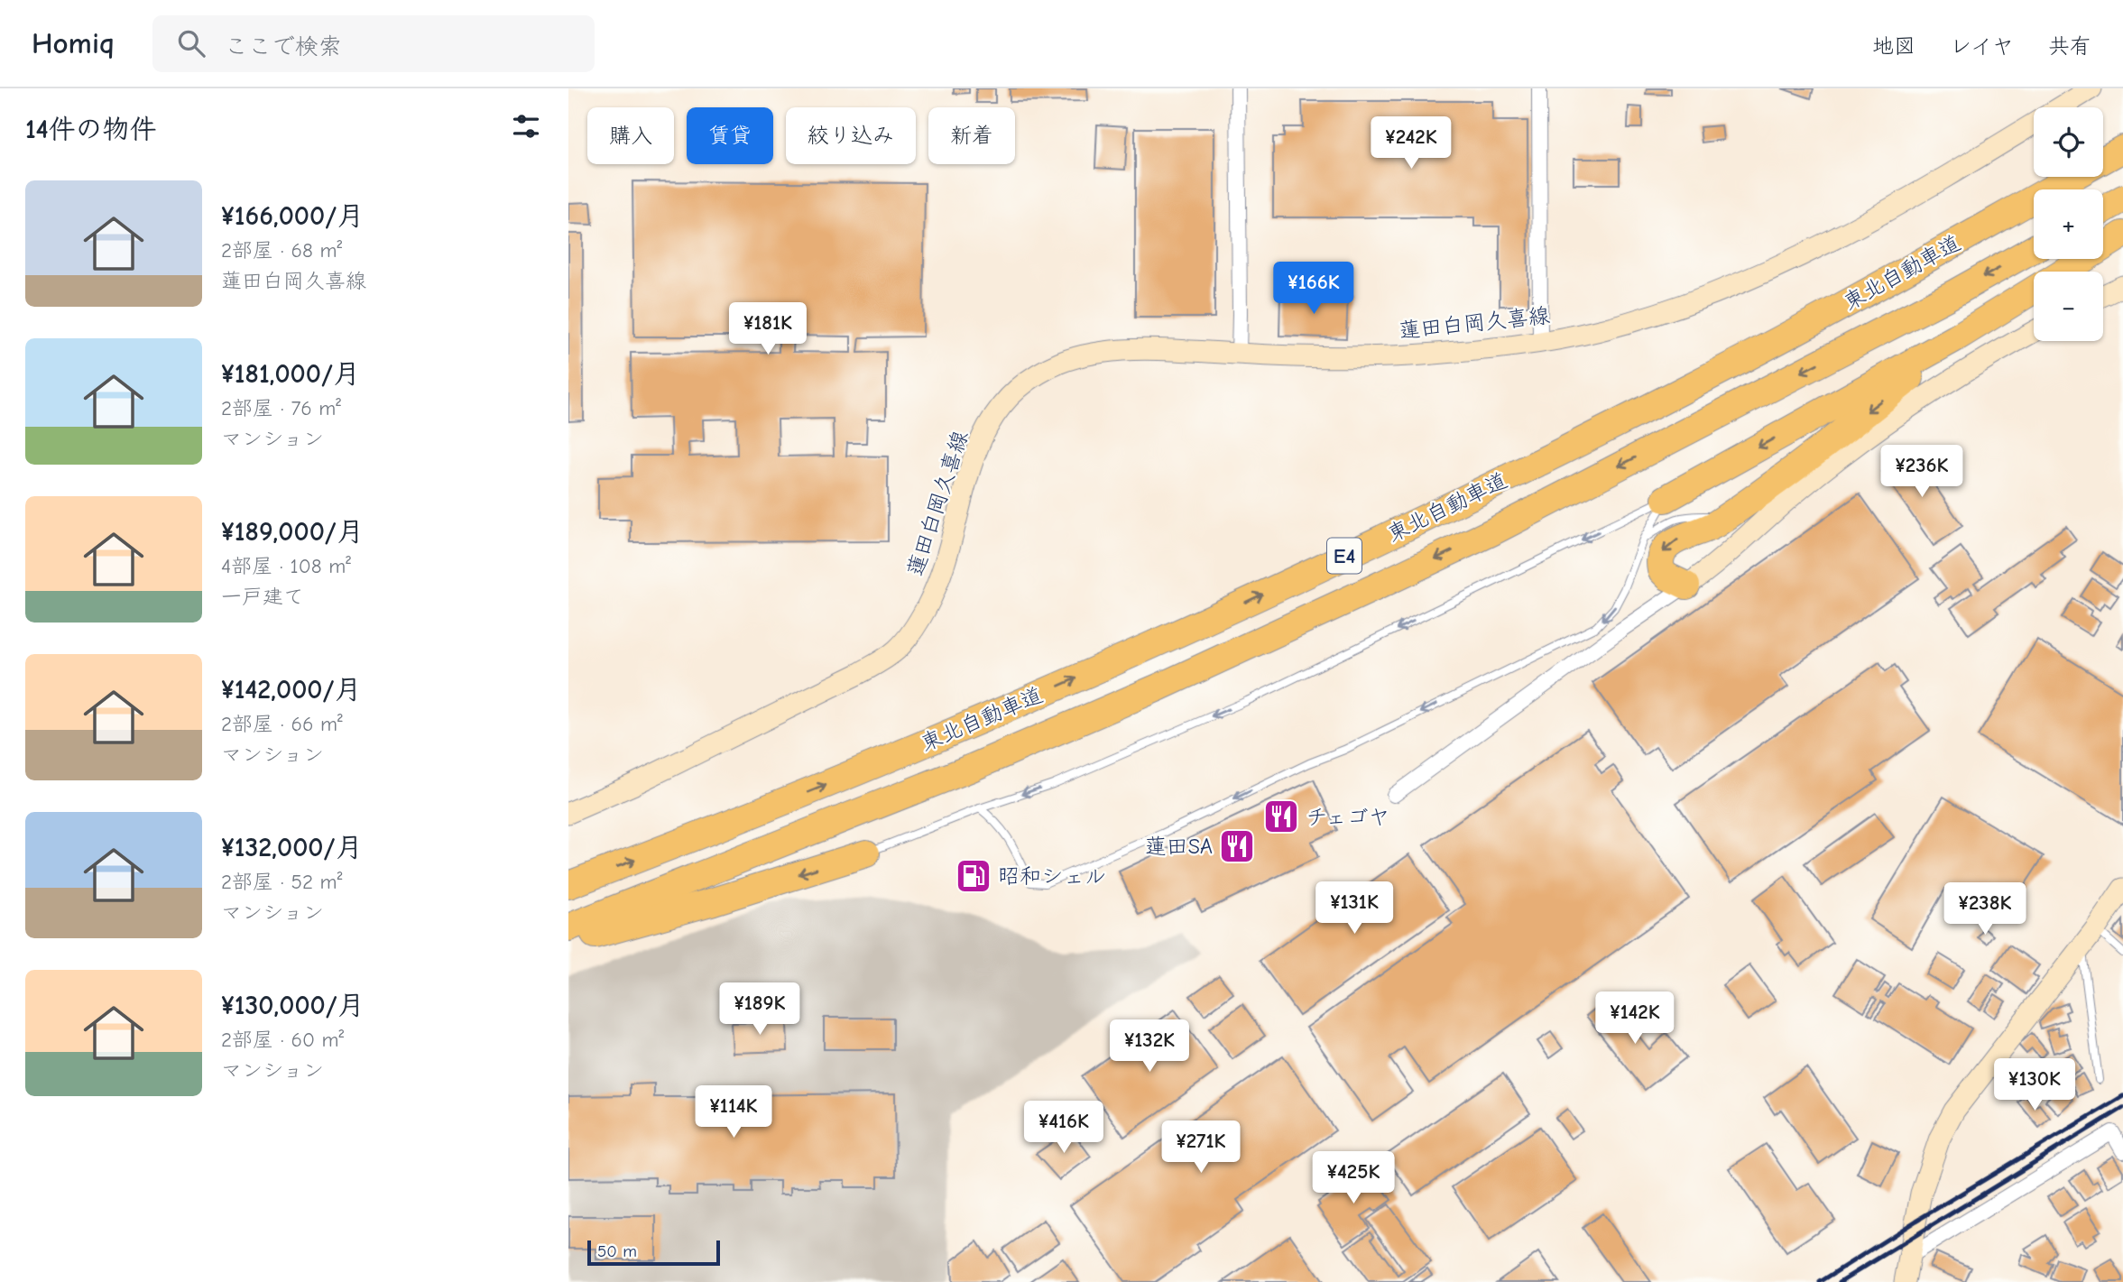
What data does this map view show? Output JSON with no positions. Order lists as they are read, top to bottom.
{
  "streets": {
    "highway": ["東北自動車道", "E4"],
    "main road": ["蓮田白岡久喜線"]
  },
  "places": {
    "restaurant": ["チェゴヤ", "蓮田SA"],
    "fuel station": ["昭和シェル"]
  },
  "scale_bar": "50 m",
  "page": {
    "header": "Homiq",
    "search": "ここで検索",
    "nav": ["地図", "レイヤ", "共有"],
    "heading": "14件の物件",
    "map_buttons": ["+", "−"],
    "chip": [
      "購入",
      "賃貸",
      "絞り込み",
      "新着"
    ],
    "price": [
      "¥242K",
      "¥166K",
      "¥181K",
      "¥236K",
      "¥131K",
      "¥238K",
      "¥189K",
      "¥142K",
      "¥132K",
      "¥130K",
      "¥114K",
      "¥416K",
      "¥271K",
      "¥425K"
    ],
    "list": [
      {
        "name": "¥166,000/月",
        "note": "2部屋 · 68 m² · 蓮田白岡久喜線"
      },
      {
        "name": "¥181,000/月",
        "note": "2部屋 · 76 m² · マンション"
      },
      {
        "name": "¥189,000/月",
        "note": "4部屋 · 108 m² · 一戸建て"
      },
      {
        "name": "¥142,000/月",
        "note": "2部屋 · 66 m² · マンション"
      },
      {
        "name": "¥132,000/月",
        "note": "2部屋 · 52 m² · マンション"
      },
      {
        "name": "¥130,000/月",
        "note": "2部屋 · 60 m² · マンション"
      }
    ],
    "scale": "50 m"
  }
}
